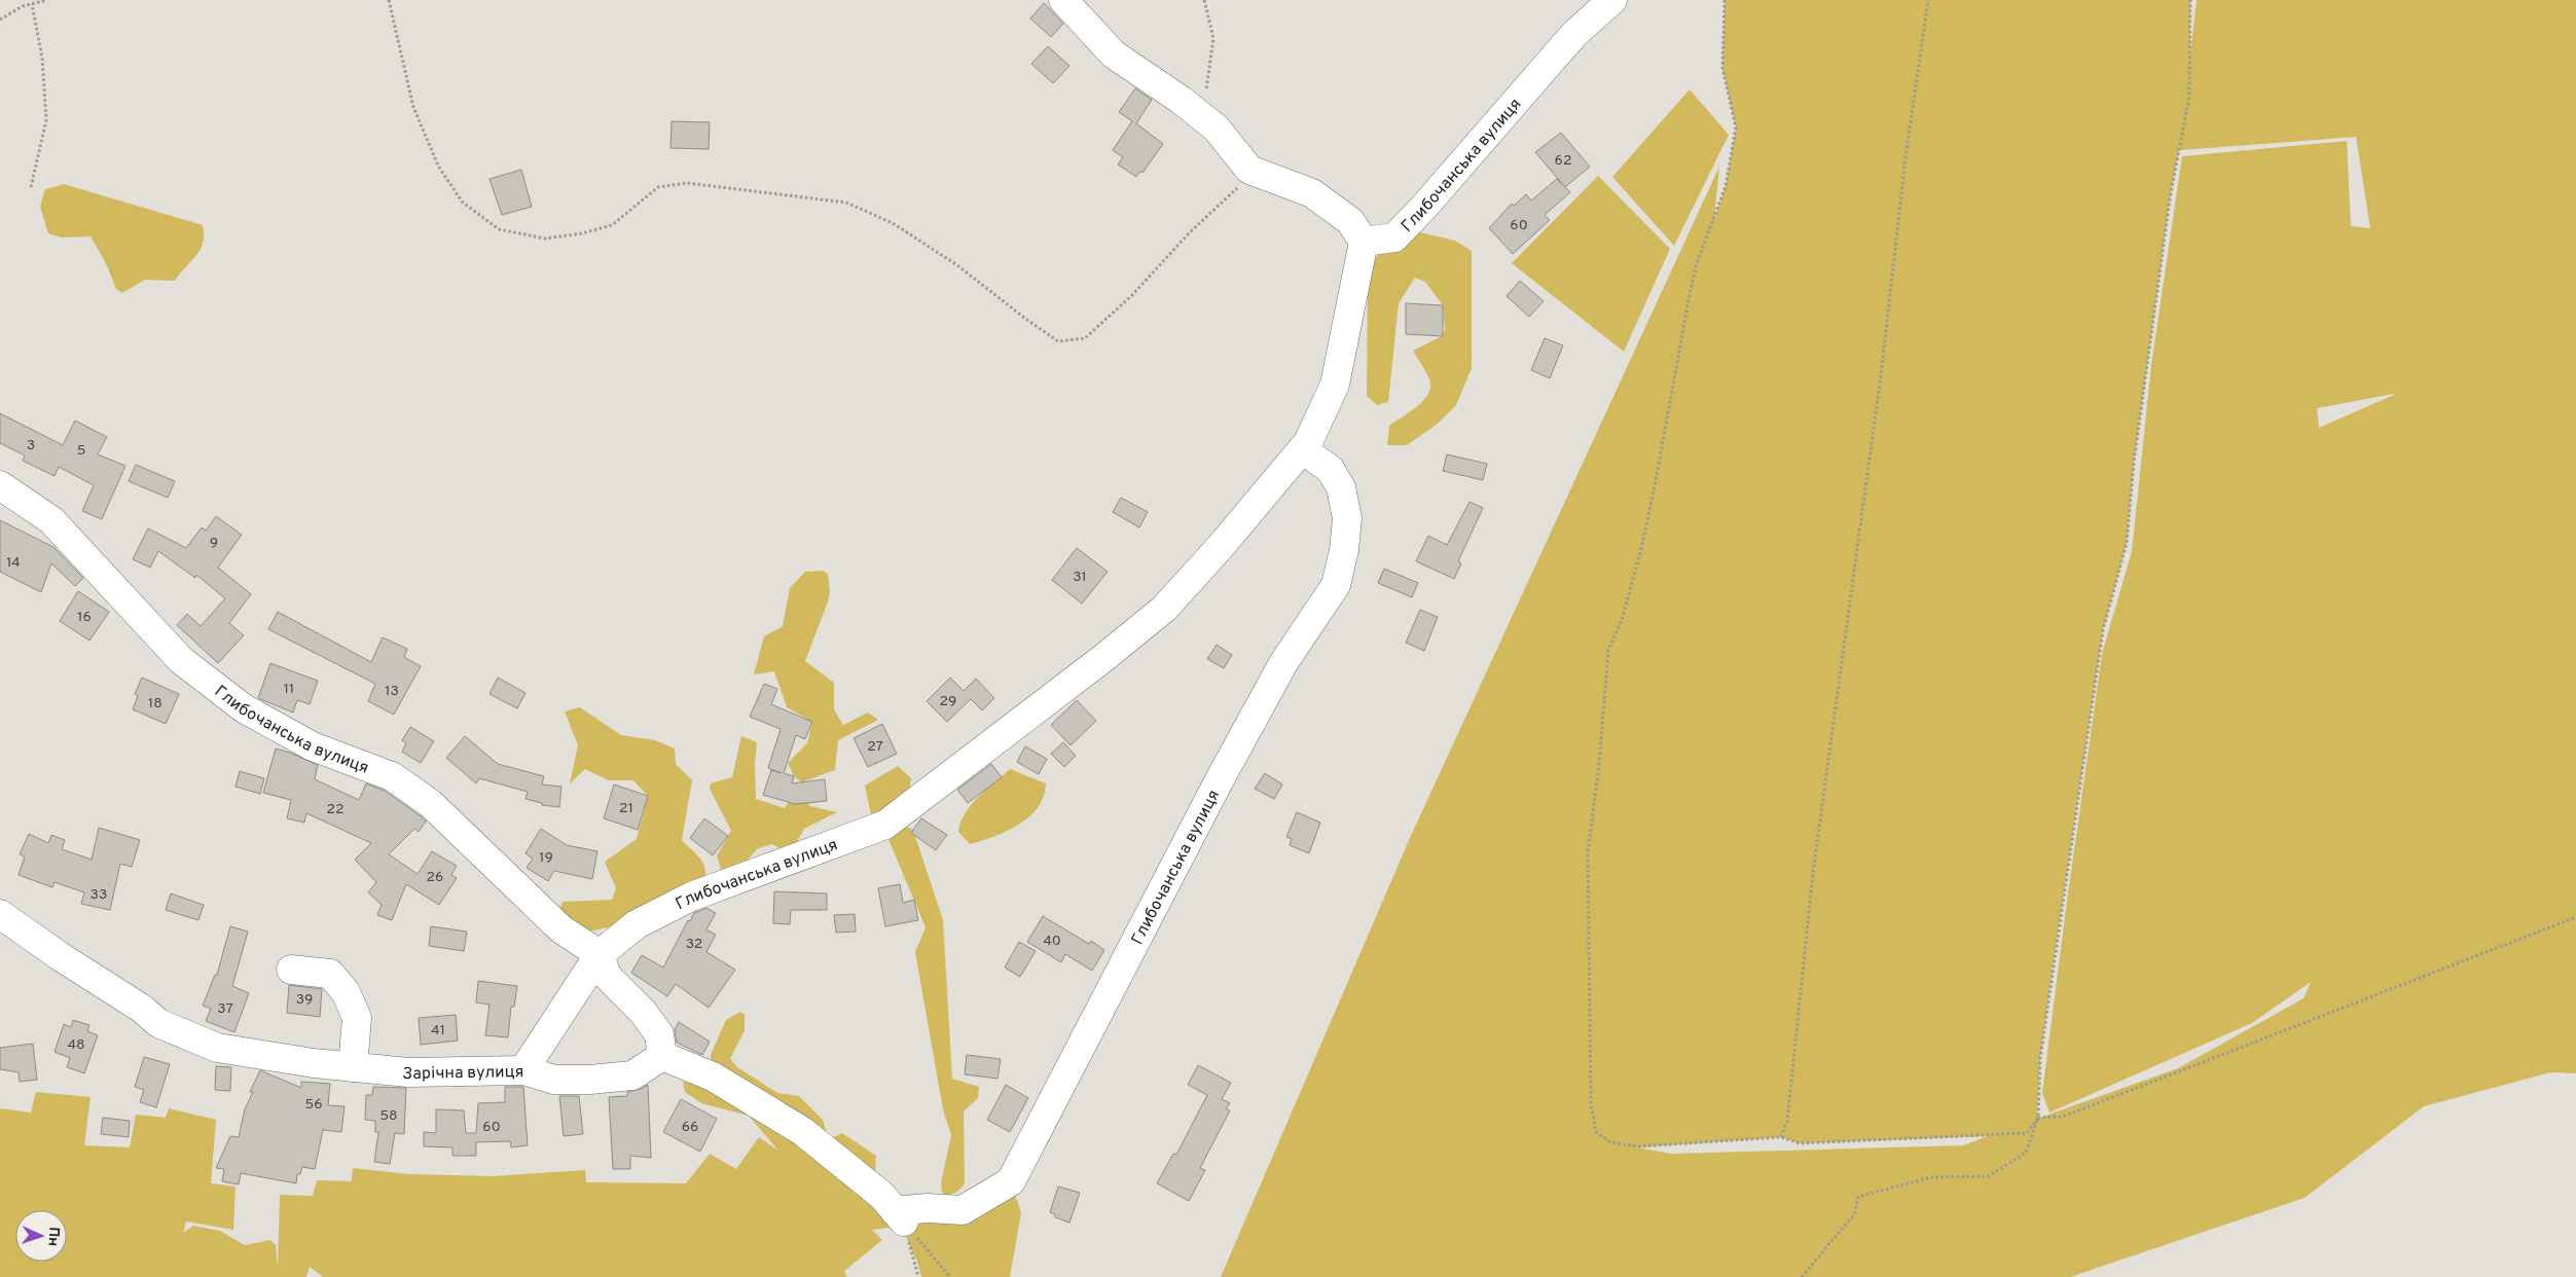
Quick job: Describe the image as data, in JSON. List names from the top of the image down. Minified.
{"streets":{"street":["Глибочанська вулиця","Зарічна вулиця"]},"house_numbers":["62","60","3","5","9","14","31","16","11","13","29","18","27","21","22","19","26","33","40","32","39","37","41","48","56","58","60","66"],"north":"right"}
